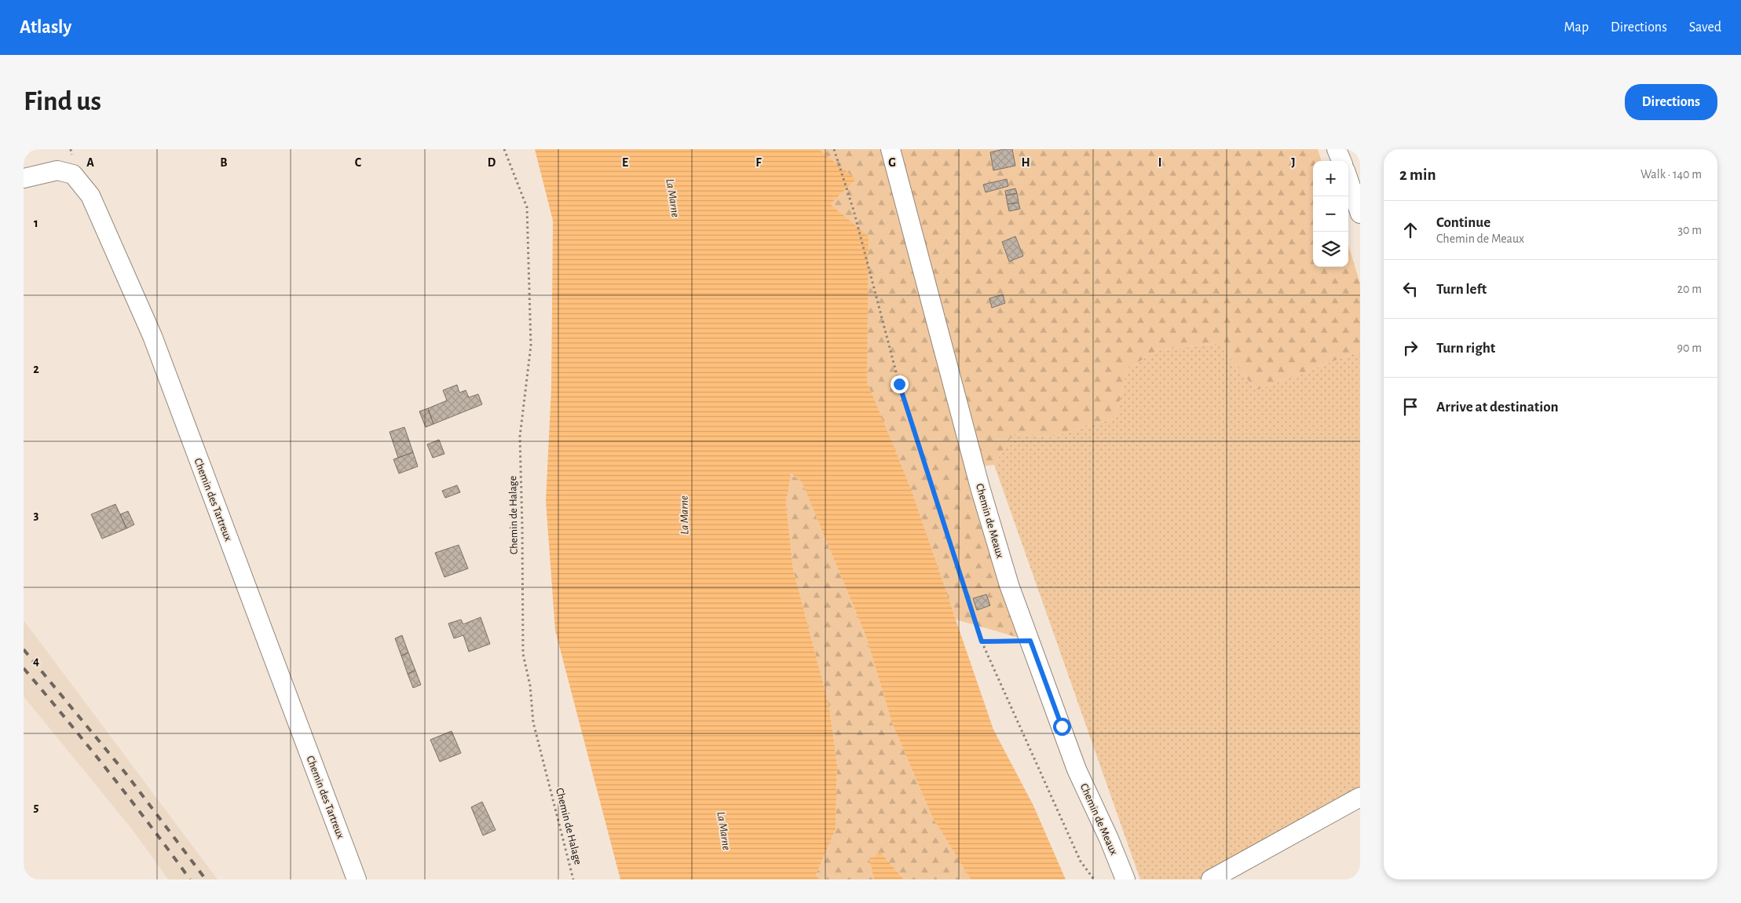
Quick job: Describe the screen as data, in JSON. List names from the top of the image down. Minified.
{"streets":{"street":["Chemin des Tartreux","Chemin de Meaux"],"path":["Chemin de Halage"]},"water":["La Marne"],"page":{"header":"Atlasly","nav":["Map","Directions","Saved"],"buttons":"Directions","title":"Find us","heading":["2 min","Walk · 140 m"],"map_buttons":["+","−"],"list":[["Continue","Chemin de Meaux","30 m"],["Turn left","20 m"],["Turn right","90 m"],"Arrive at destination"]},"grid":{"columns":["A","B","C","D","E","F","G","H","I","J"],"rows":["1","2","3","4","5"]}}
